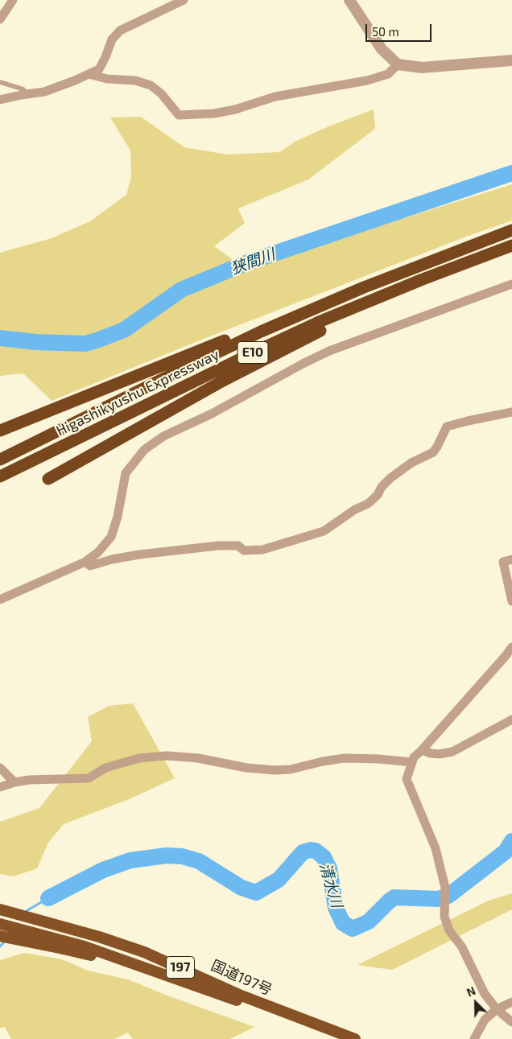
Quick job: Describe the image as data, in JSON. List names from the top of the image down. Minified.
{"streets":{"highway":["E10","Higashikyushu Expressway","197","国道197号"]},"water":["狭間川","清水川"],"scale_bar":"50 m","north":"top left"}
